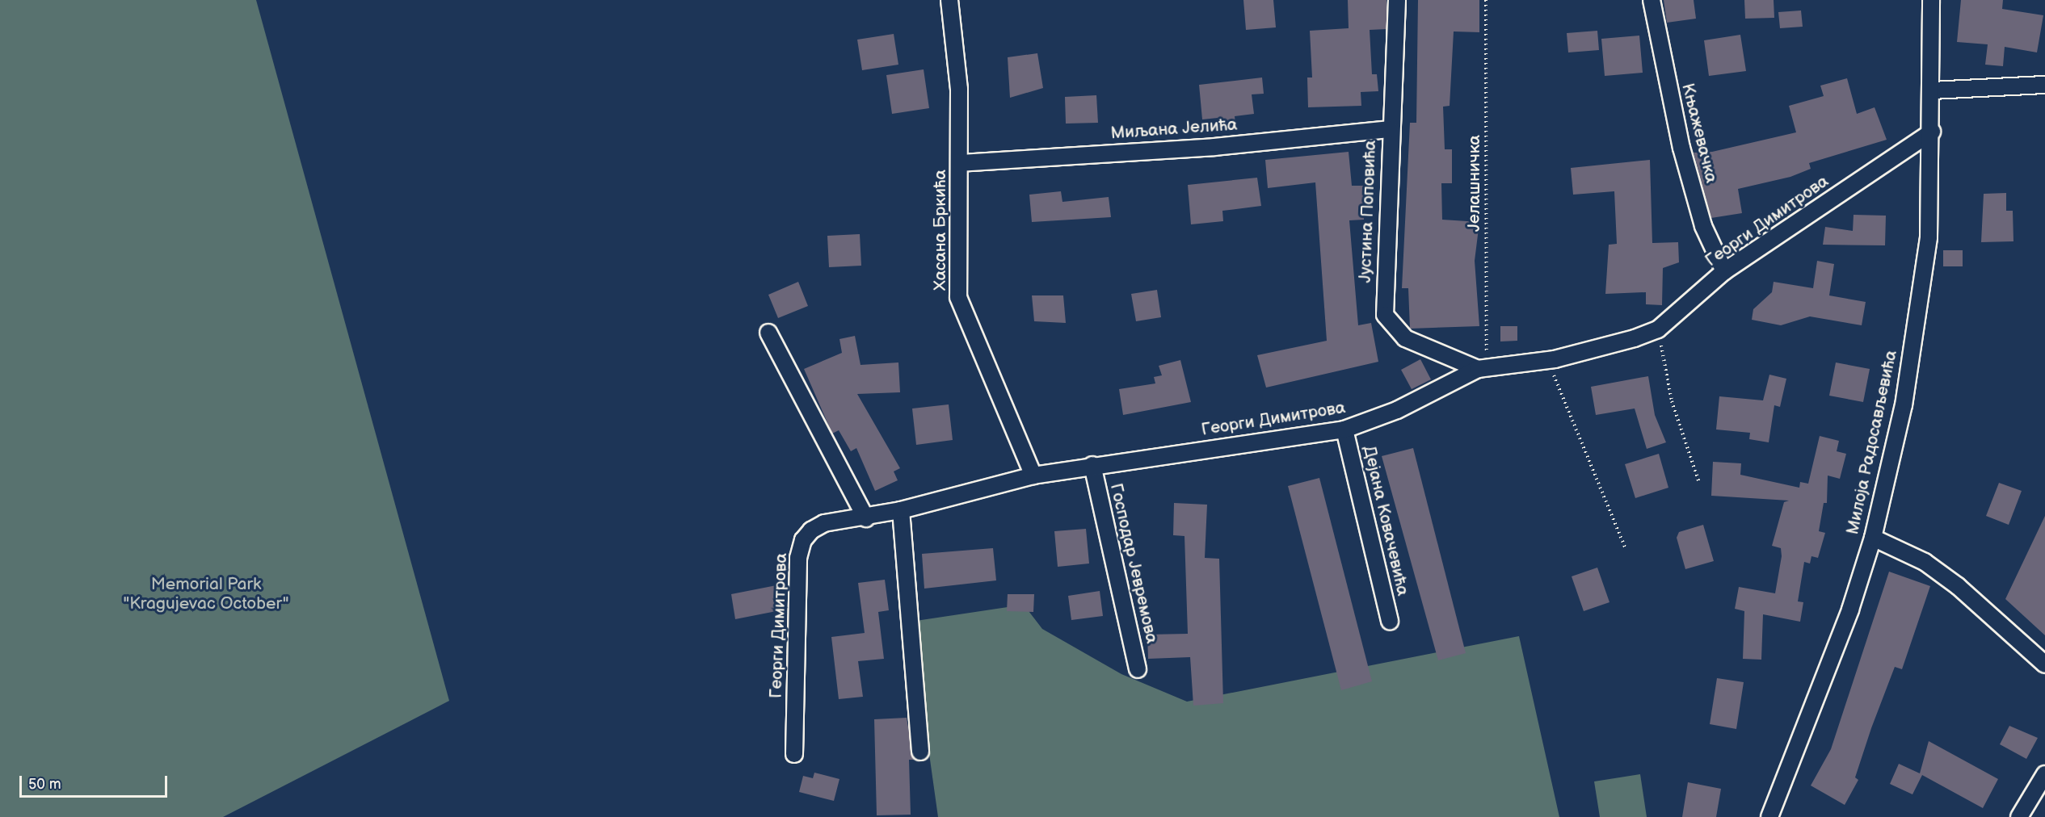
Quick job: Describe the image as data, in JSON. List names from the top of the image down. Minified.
{"streets":{"street":["Миљана Јелића","Књажевачка","Јустина Поповића","Георги Димитрова","Хасана Бркића","Милоја Радосављевића","Дејана Ковачевића","Господар Јевремова"],"path":["Јелашничка"]},"crossings":[["Миљана Јелића","Јустина Поповића"],["Миљана Јелића","Хасана Бркића"],["Књажевачка","Георги Димитрова"],["Јелашничка","Јустина Поповића"],["Јелашничка","Георги Димитрова"],["Јустина Поповића","Георги Димитрова"],["Георги Димитрова","Хасана Бркића"],["Георги Димитрова","Милоја Радосављевића"],["Георги Димитрова","Дејана Ковачевића"],["Георги Димитрова","Господар Јевремова"]],"parks":["Memorial Park \"Kragujevac October\""],"scale_bar":"50 m"}
